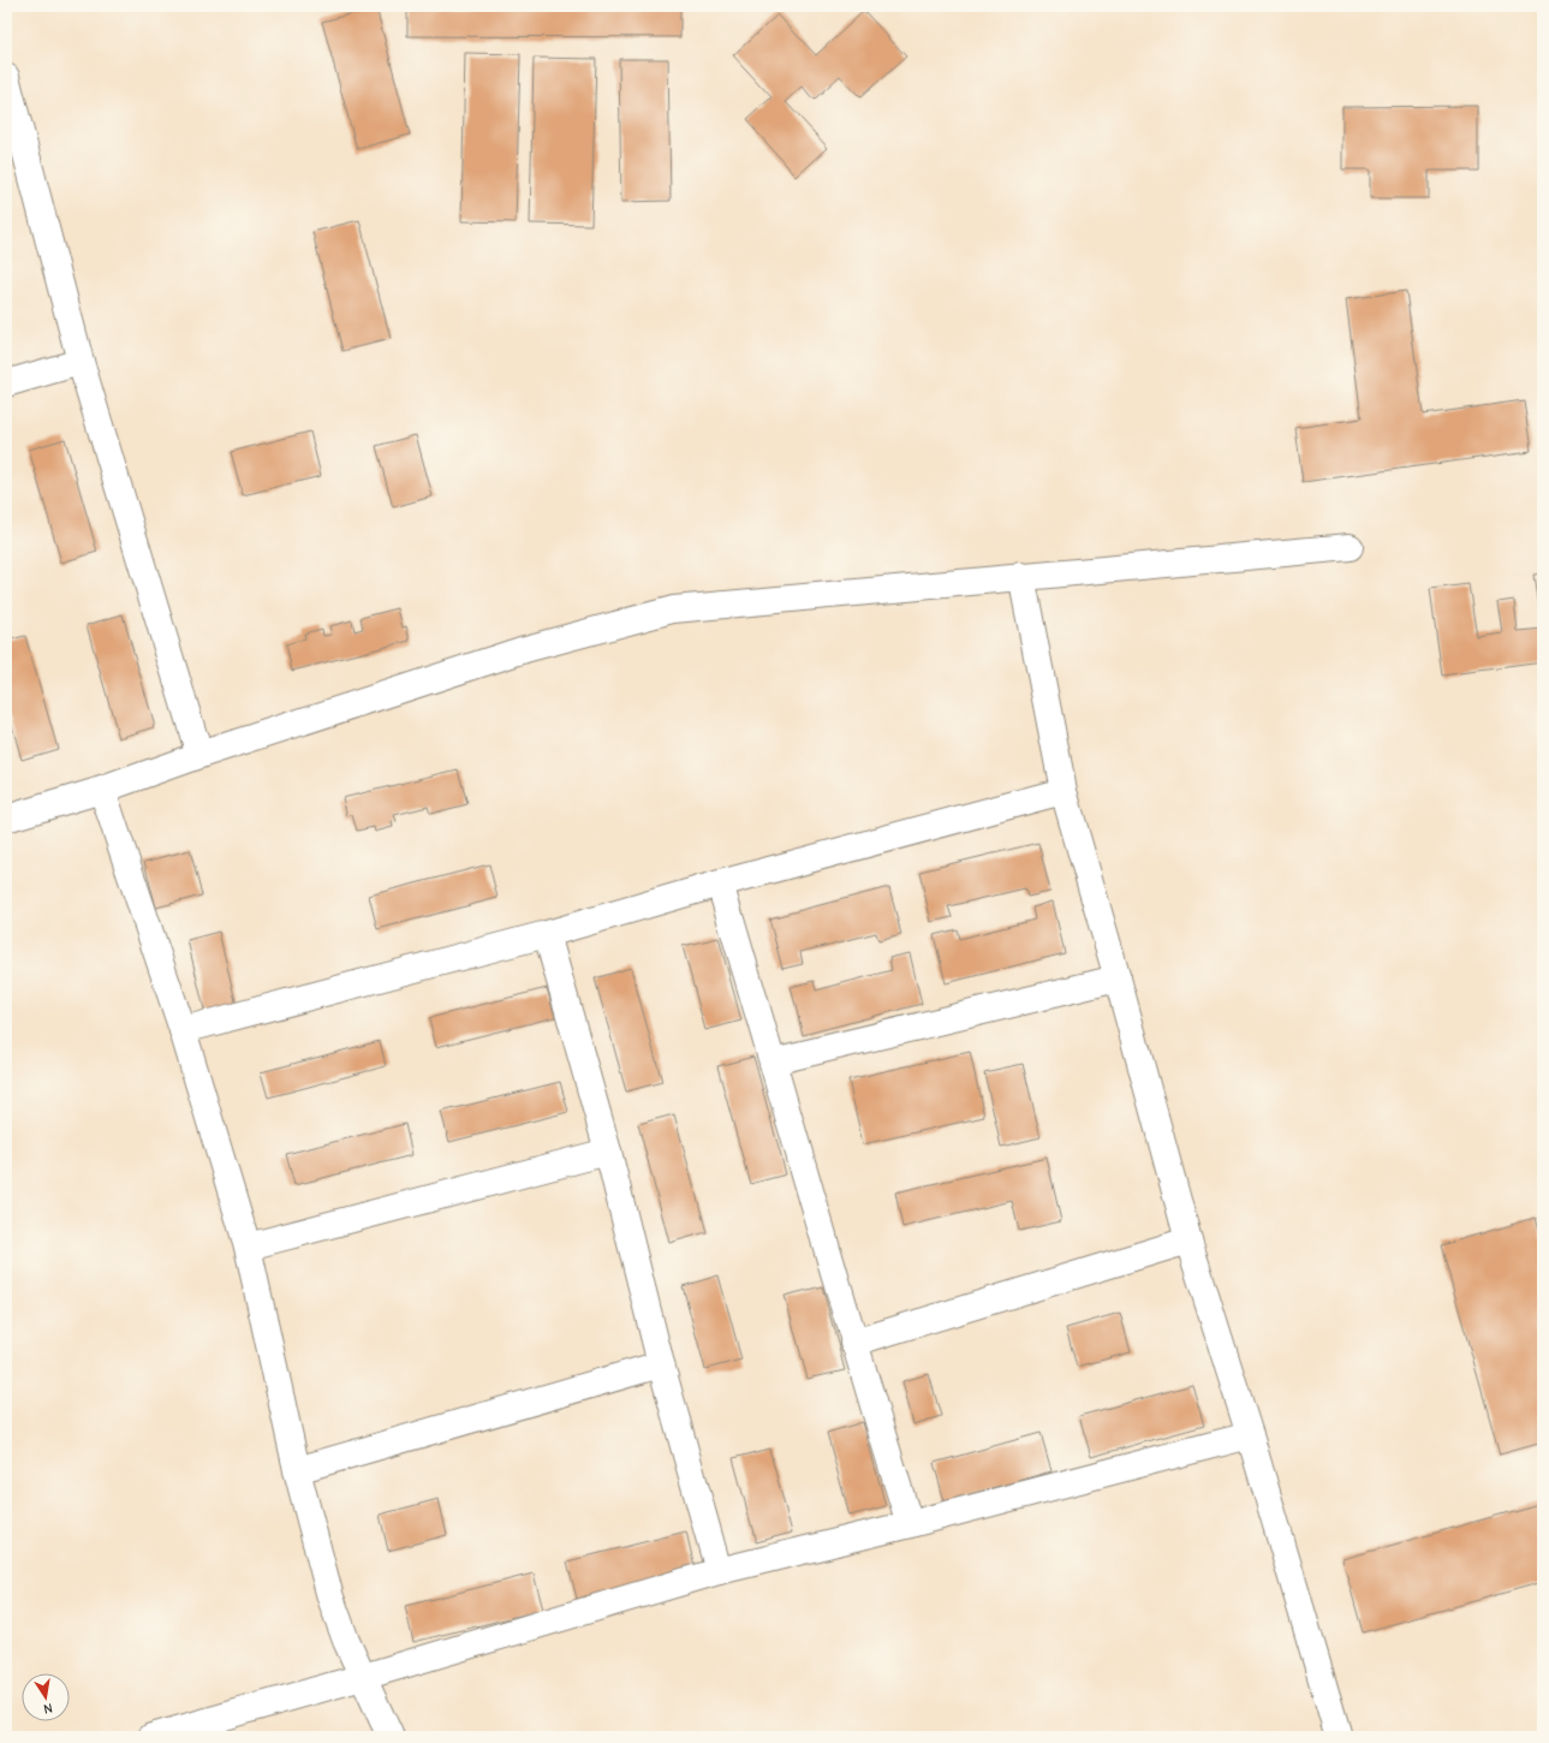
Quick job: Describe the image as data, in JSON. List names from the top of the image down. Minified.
{"north":"bottom"}
